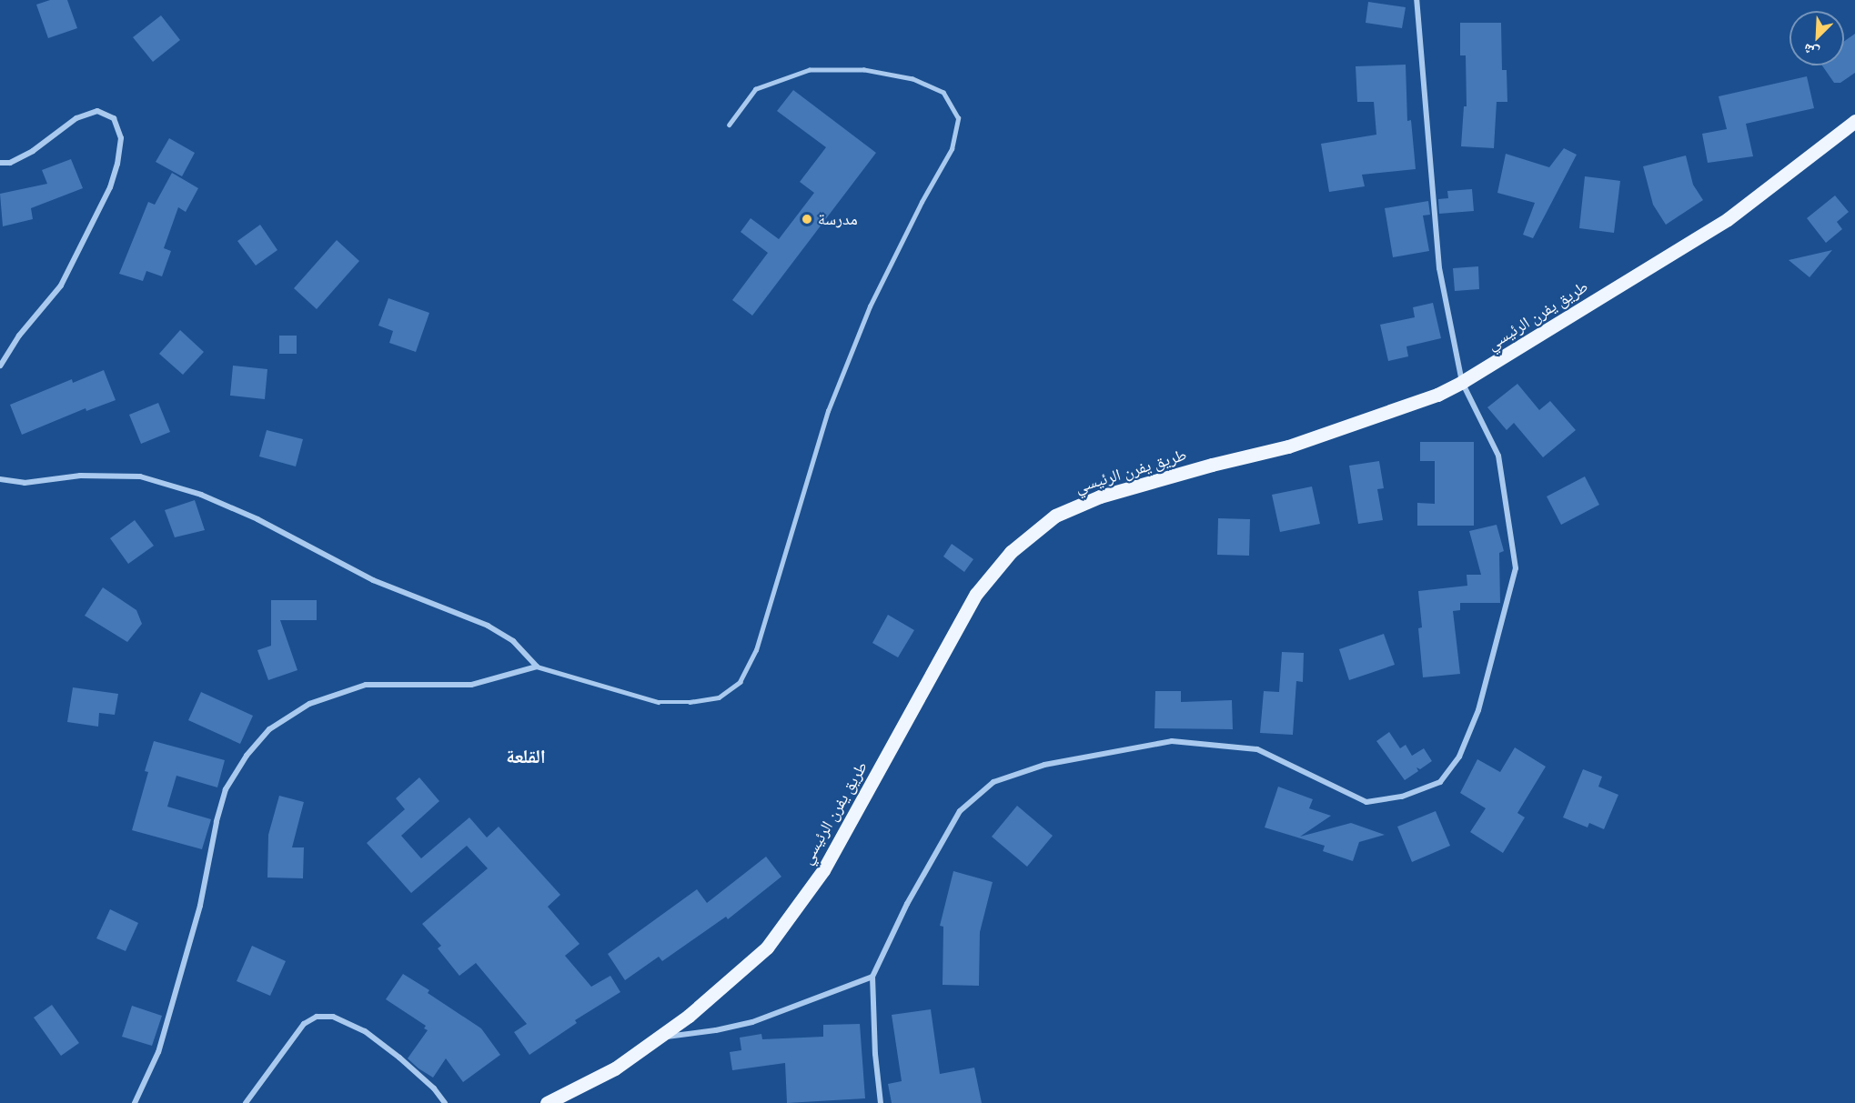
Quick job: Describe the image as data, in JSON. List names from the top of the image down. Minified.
{"streets":{"main road":["طريق يفرن الرئيسي"]},"districts":["القلعة"],"places":["مدرسة"],"north":"bottom left"}
